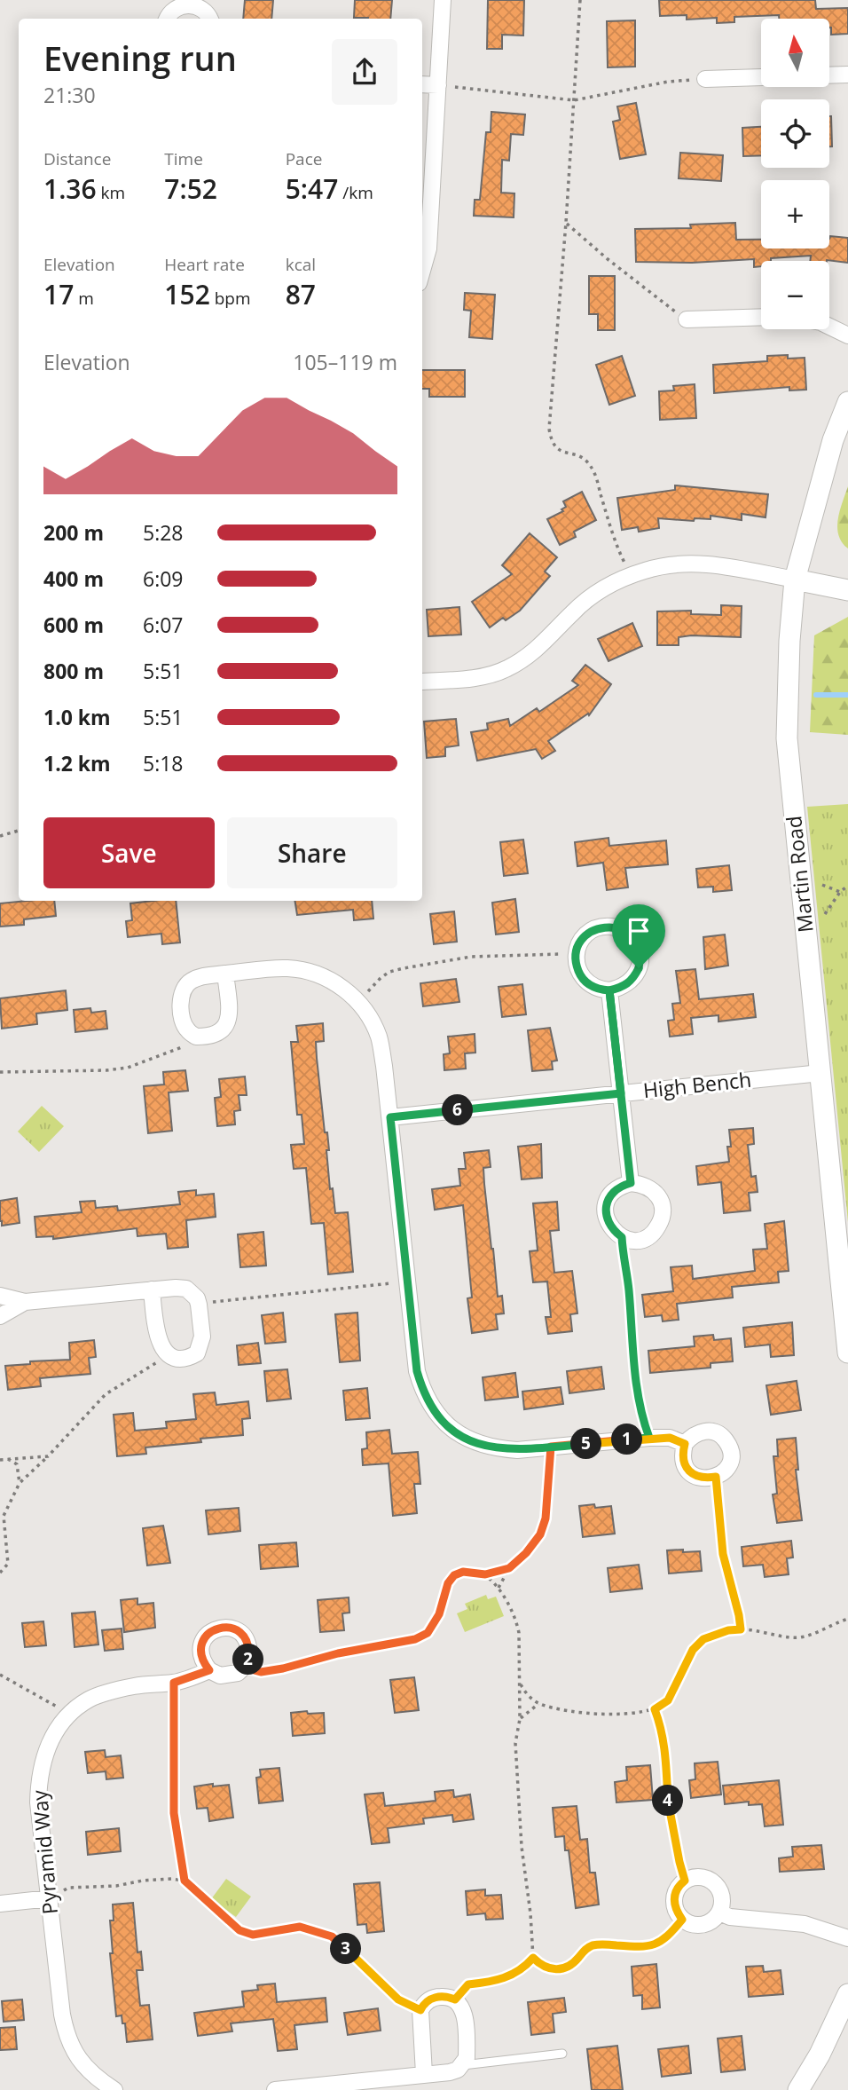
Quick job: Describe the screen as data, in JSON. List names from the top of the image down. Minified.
{"streets":{"street":["Martin Road","High Bench","Pyramid Way"]},"crossings":[["Martin Road","High Bench"]],"north":"top","page":{"map_buttons":["+","−"],"heading":["Evening run","21:30"],"stats":[["Distance","1.36 km"],["Time","7:52"],["Pace","5:47 /km"],["Elevation","17 m"],["Heart rate","152 bpm"],["kcal","87"]],"chart":["Elevation","105–119 m"],"list":[{"name":"200 m","note":"5:28"},{"name":"400 m","note":"6:09"},{"name":"600 m","note":"6:07"},{"name":"800 m","note":"5:51"},{"name":"1.0 km","note":"5:51"},{"name":"1.2 km","note":"5:18"}],"buttons":["Save","Share"],"pins":["6","1","5","2","4","3"]}}
